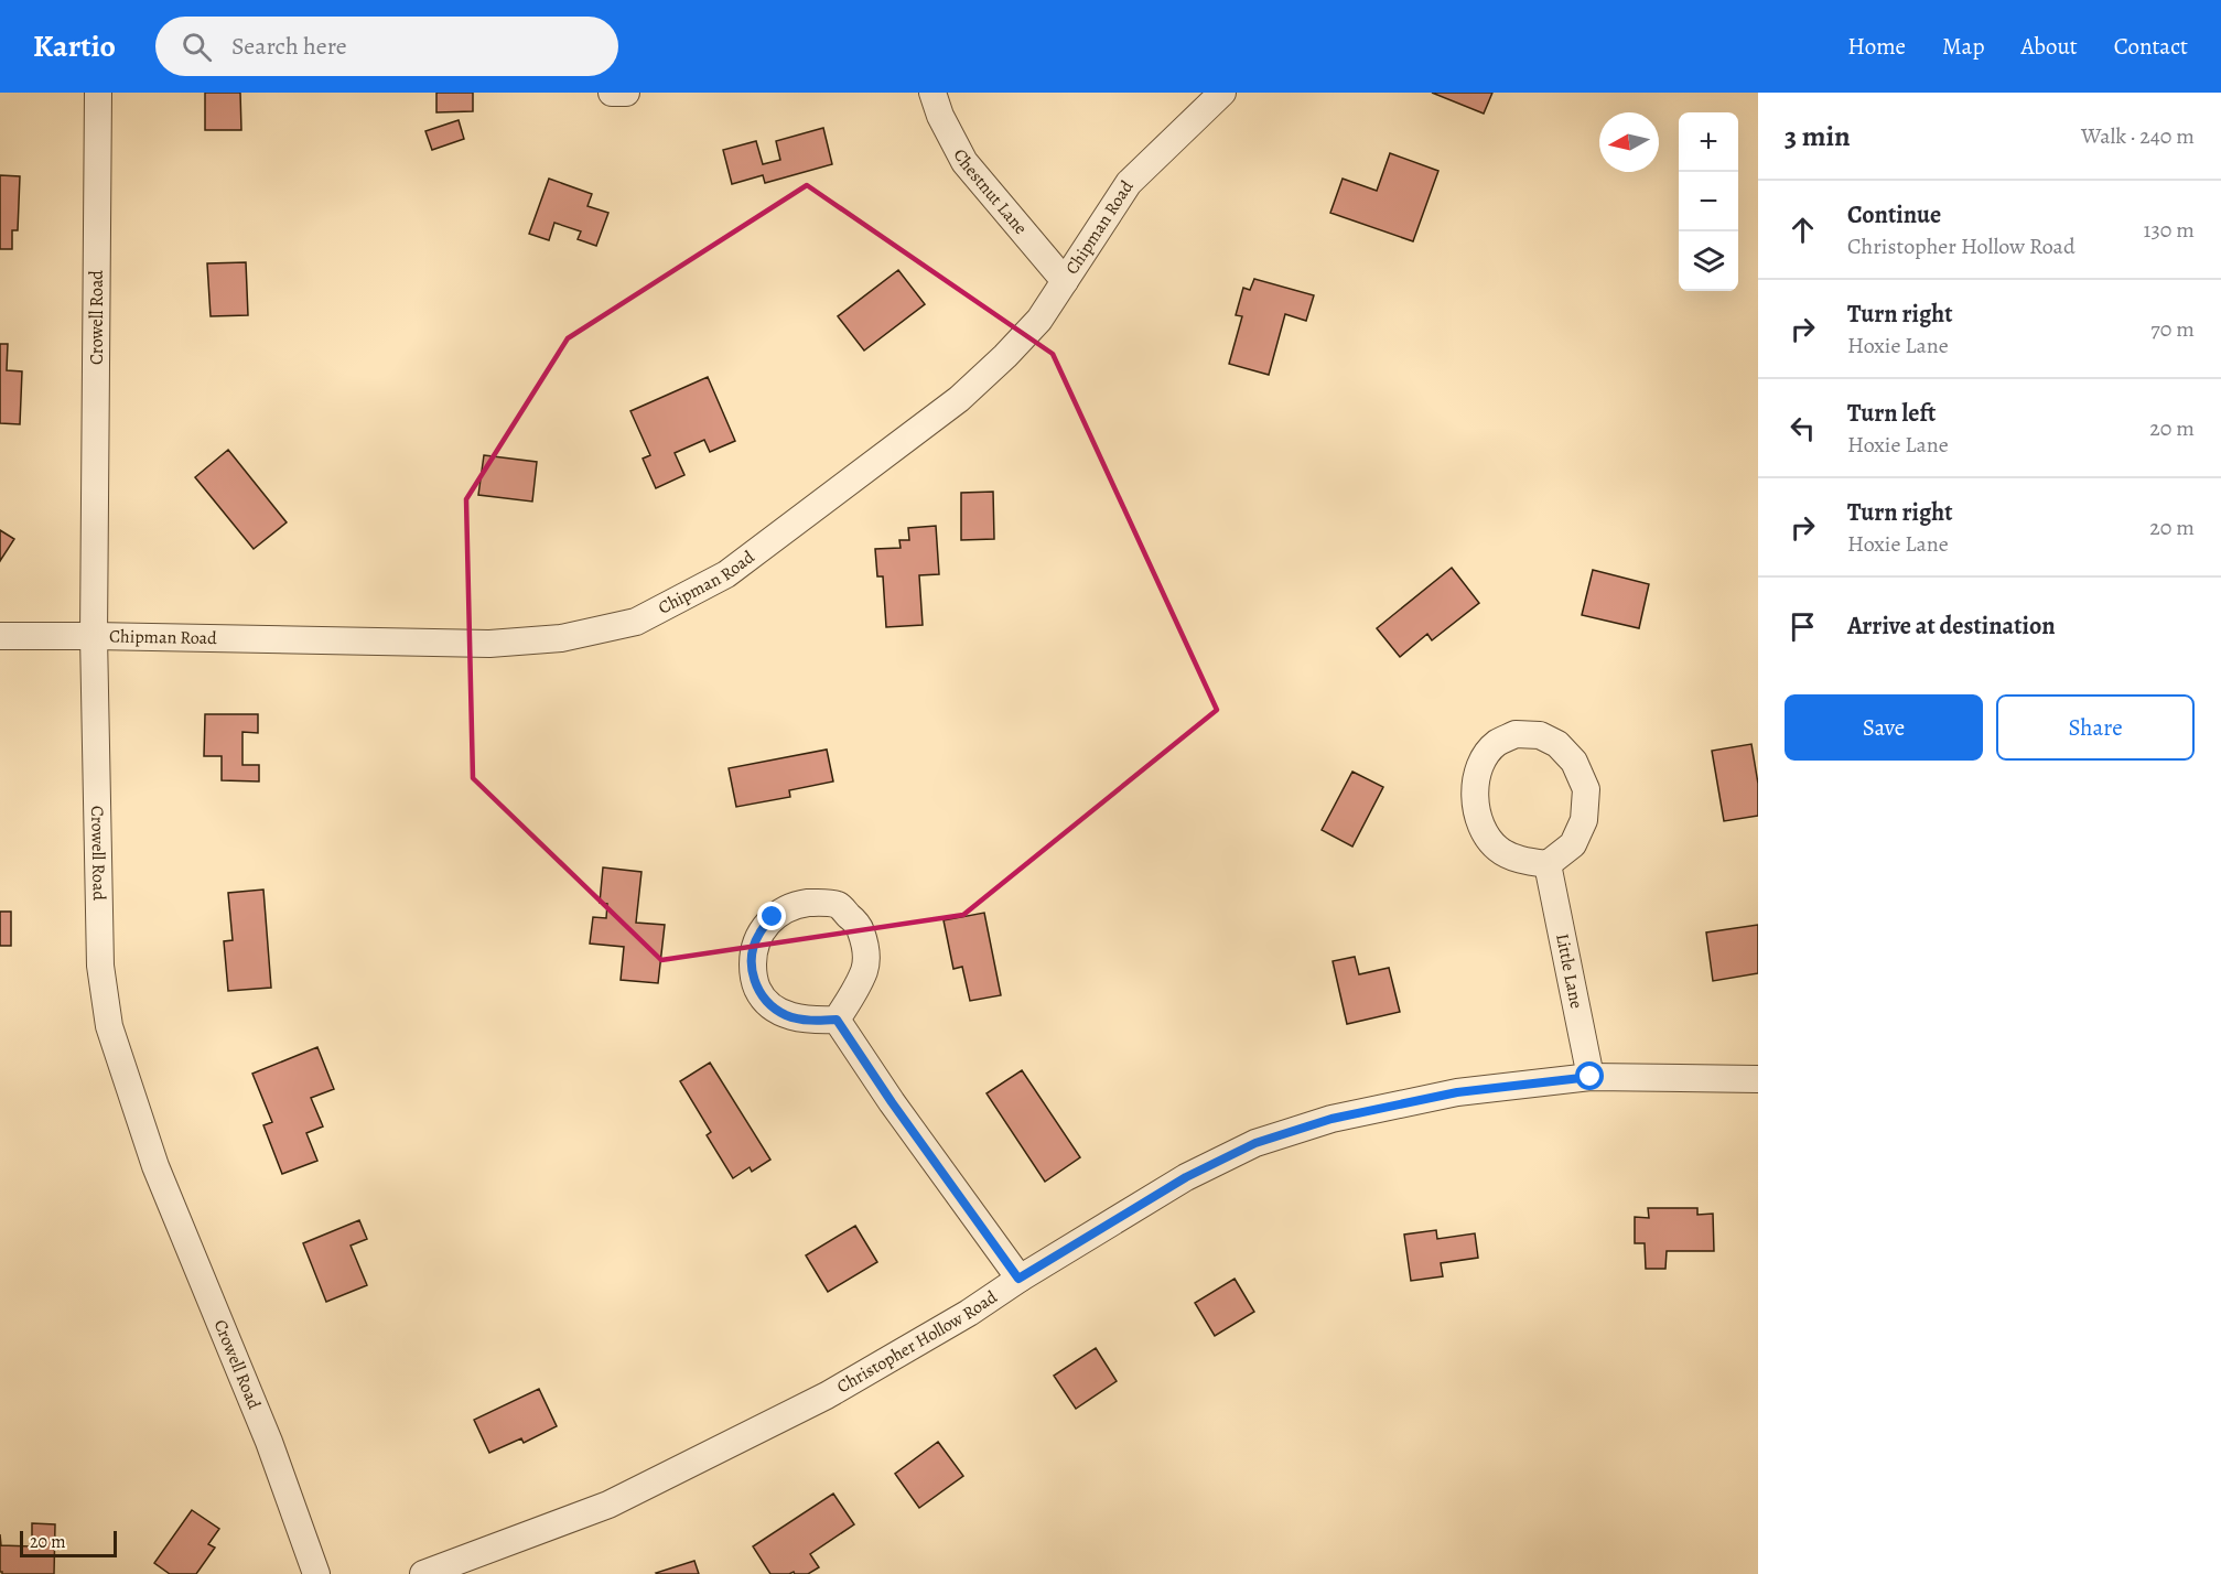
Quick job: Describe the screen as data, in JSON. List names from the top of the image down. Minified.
{"streets":{"street":["Chestnut Lane","Chipman Road","Crowell Road","Little Lane","Christopher Hollow Road"]},"crossings":[["Chestnut Lane","Chipman Road"],["Chipman Road","Crowell Road"],["Little Lane","Christopher Hollow Road"]],"scale_bar":"20 m","north":"left","page":{"header":"Kartio","search":"Search here","nav":["Home","Map","About","Contact"],"heading":["3 min","Walk · 240 m"],"map_buttons":["+","−"],"list":[["Continue","Christopher Hollow Road","130 m"],["Turn right","Hoxie Lane","70 m"],["Turn left","Hoxie Lane","20 m"],["Turn right","Hoxie Lane","20 m"],"Arrive at destination"],"buttons":["Save","Share"],"scale":"20 m"}}
